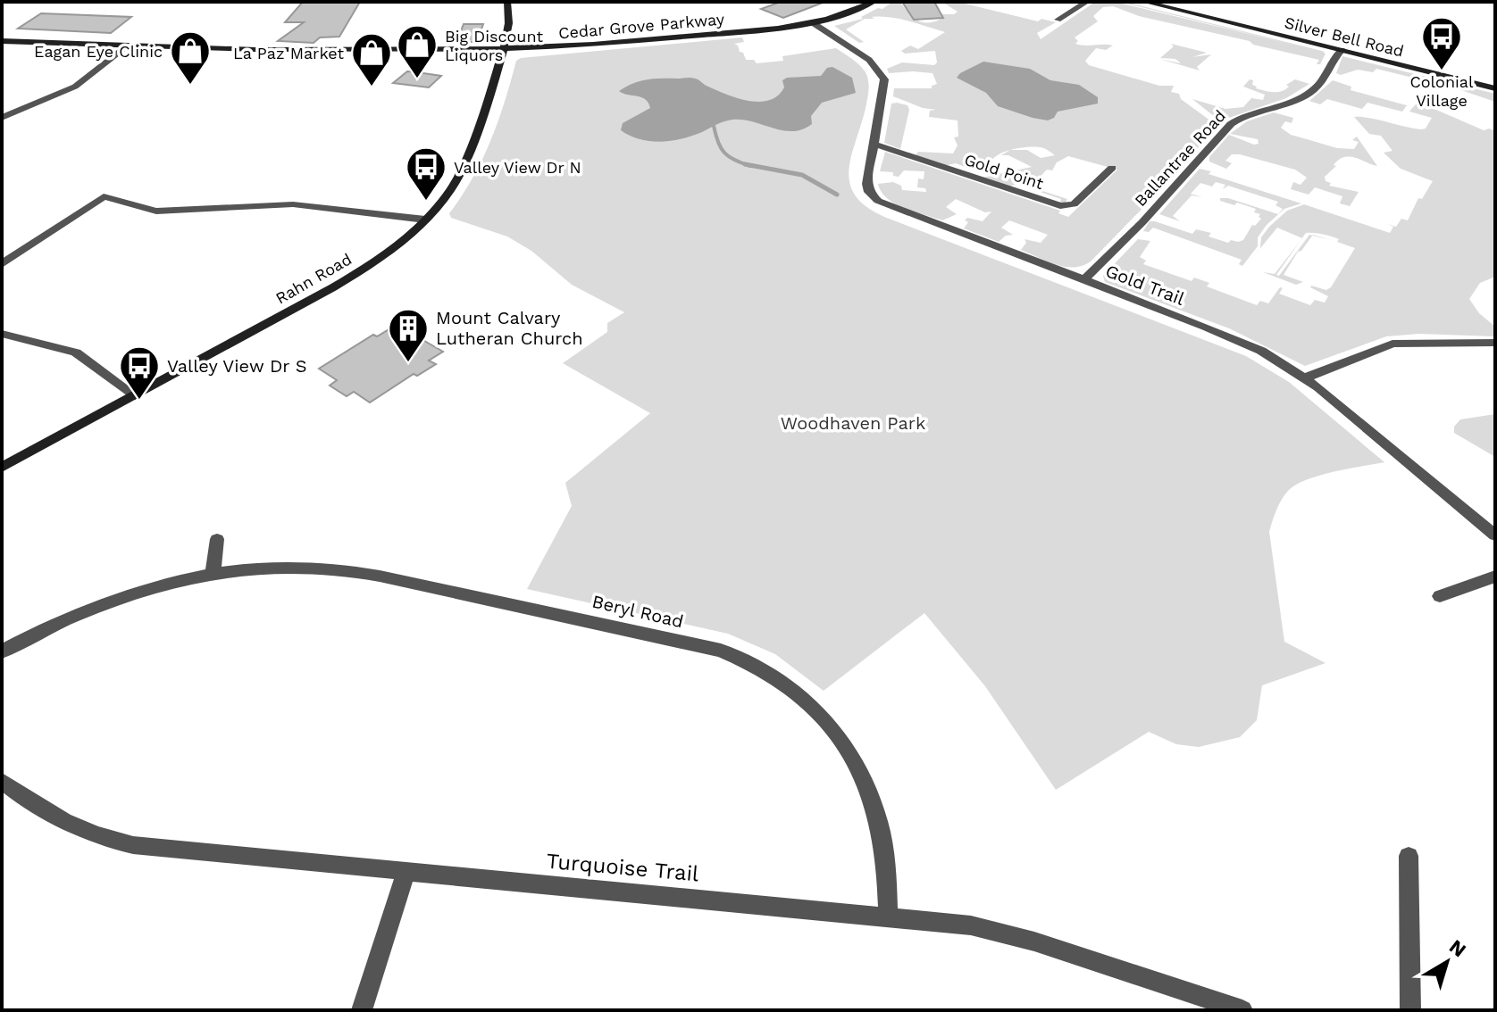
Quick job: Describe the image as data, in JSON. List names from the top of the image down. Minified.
{"streets":{"street":["Cedar Grove Parkway","Silver Bell Road","Ballantrae Road","Gold Point","Rahn Road","Gold Trail","Beryl Road","Turquoise Trail"]},"crossings":[["Cedar Grove Parkway","Rahn Road"],["Cedar Grove Parkway","Gold Trail"],["Silver Bell Road","Ballantrae Road"],["Ballantrae Road","Gold Trail"],["Gold Point","Gold Trail"],["Beryl Road","Turquoise Trail"]],"parks":["Woodhaven Park"],"places":{"bus stop":["Colonial Village","Valley View Dr N","Valley View Dr S"],"shop":["Big Discount Liquors","Eagan Eye Clinic","La Paz Market"],"building":["Mount Calvary Lutheran Church"]},"north":"top right"}
